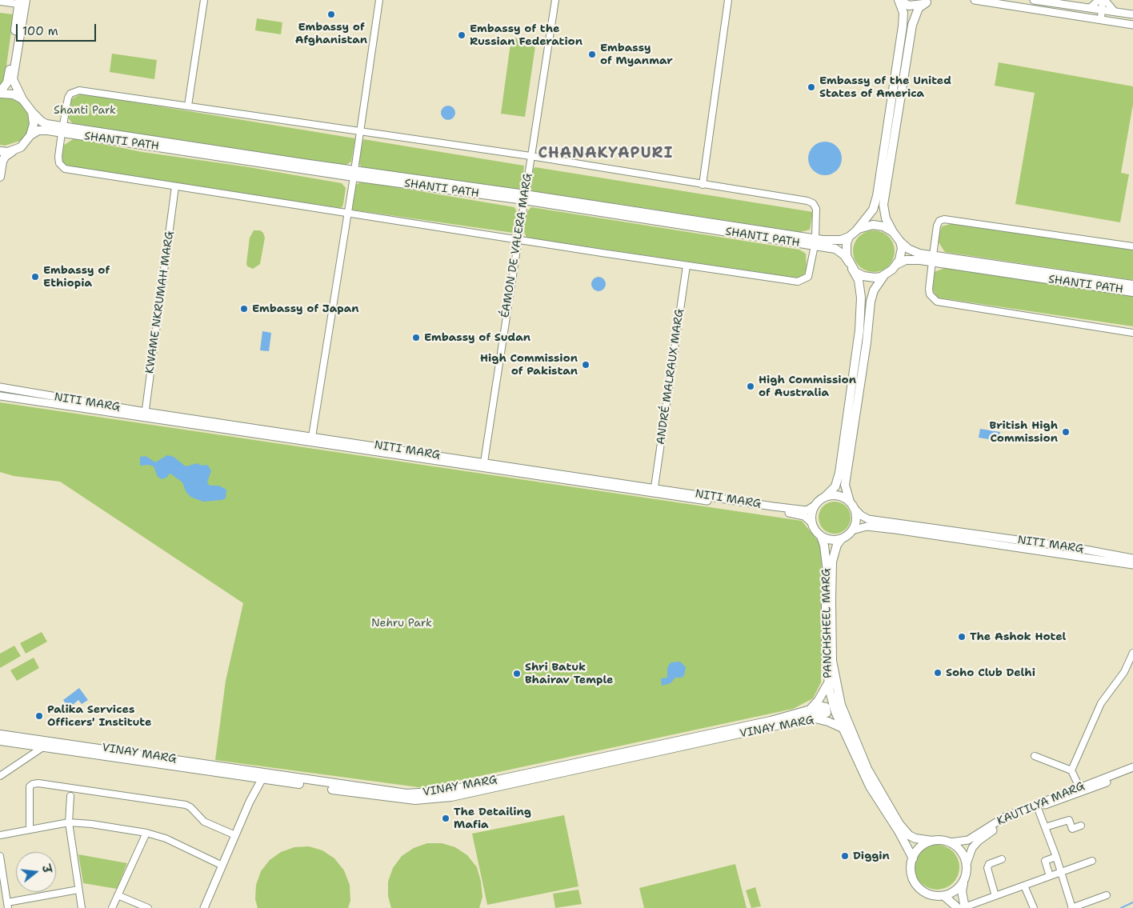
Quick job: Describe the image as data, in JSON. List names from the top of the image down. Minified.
{"streets":{"main road":["SHANTI PATH","PANCHSHEEL MARG","VINAY MARG"],"street":["ÉAMON DE VALERA MARG","KWAME NKRUMAH MARG","ANDRÉ MALRAUX MARG","NITI MARG","KAUTILYA MARG"]},"crossings":[["SHANTI PATH","ÉAMON DE VALERA MARG"],["ÉAMON DE VALERA MARG","NITI MARG"],["KWAME NKRUMAH MARG","NITI MARG"],["ANDRÉ MALRAUX MARG","NITI MARG"],["NITI MARG","PANCHSHEEL MARG"],["PANCHSHEEL MARG","VINAY MARG"],["PANCHSHEEL MARG","KAUTILYA MARG"]],"districts":["CHANAKYAPURI"],"parks":["Shanti Park","Nehru Park"],"places":["Embassy of Afghanistan","Embassy of the Russian Federation","Embassy of Myanmar","Embassy of the United States of America","Embassy of Ethiopia","Embassy of Japan","Embassy of Sudan","High Commission of Pakistan","High Commission of Australia","British High Commission","The Ashok Hotel","Soho Club Delhi","Shri Batuk Bhairav Temple","Palika Services Officers' Institute","The Detailing Mafia","Diggin"],"scale_bar":"100 m","north":"right"}
